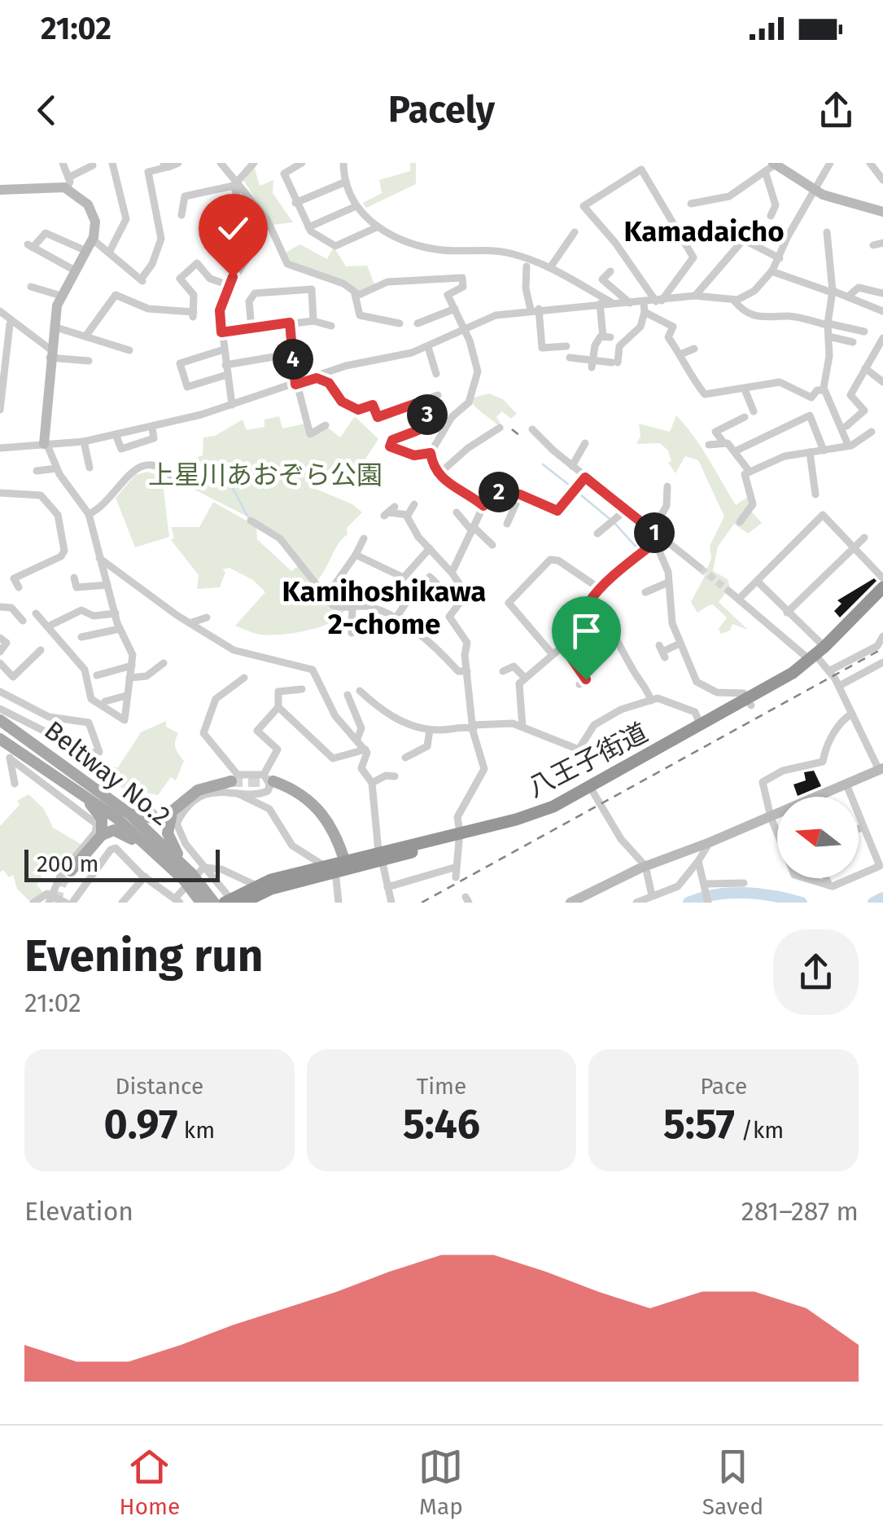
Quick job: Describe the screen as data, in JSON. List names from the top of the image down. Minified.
{"streets":{"highway":["八王子街道"],"main road":["Beltway No.2"]},"districts":["Kamadaicho","Kamihoshikawa 2-chome"],"parks":["上星川あおぞら公園"],"scale_bar":"200 m","north":"left","page":{"status":"21:02","header":"Pacely","pins":["4","3","2","1"],"scale":"200 m","heading":["Evening run","21:02"],"stats":[["Distance","0.97 km"],["Time","5:46"],["Pace","5:57 /km"]],"chart":["Elevation","281–287 m"],"tabs":["Home","Map","Saved"]}}
